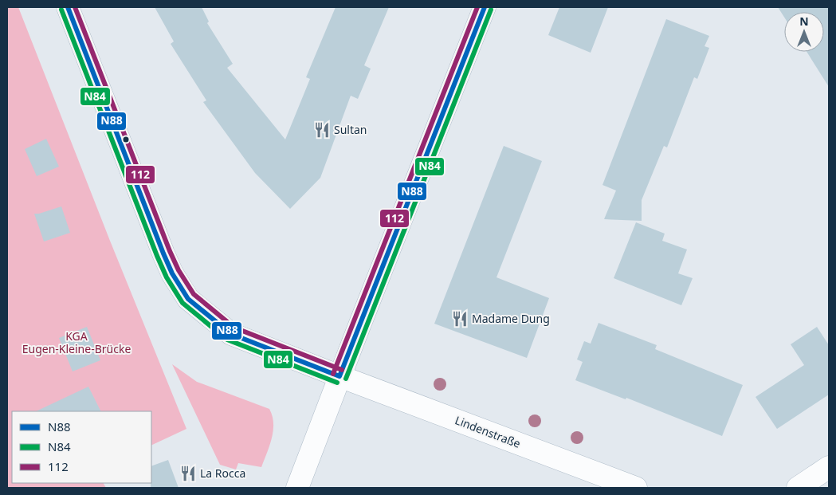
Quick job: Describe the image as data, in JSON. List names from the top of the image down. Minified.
{"streets":{"main road":["Lindenstraße"]},"parks":["KGA Eugen-Kleine-Brücke"],"places":{"restaurant":["Sultan","Madame Dung","La Rocca"]},"lines":["transit line N88","transit line 112","transit line N84"],"legend":["N88","N84","112"],"north":"top"}
